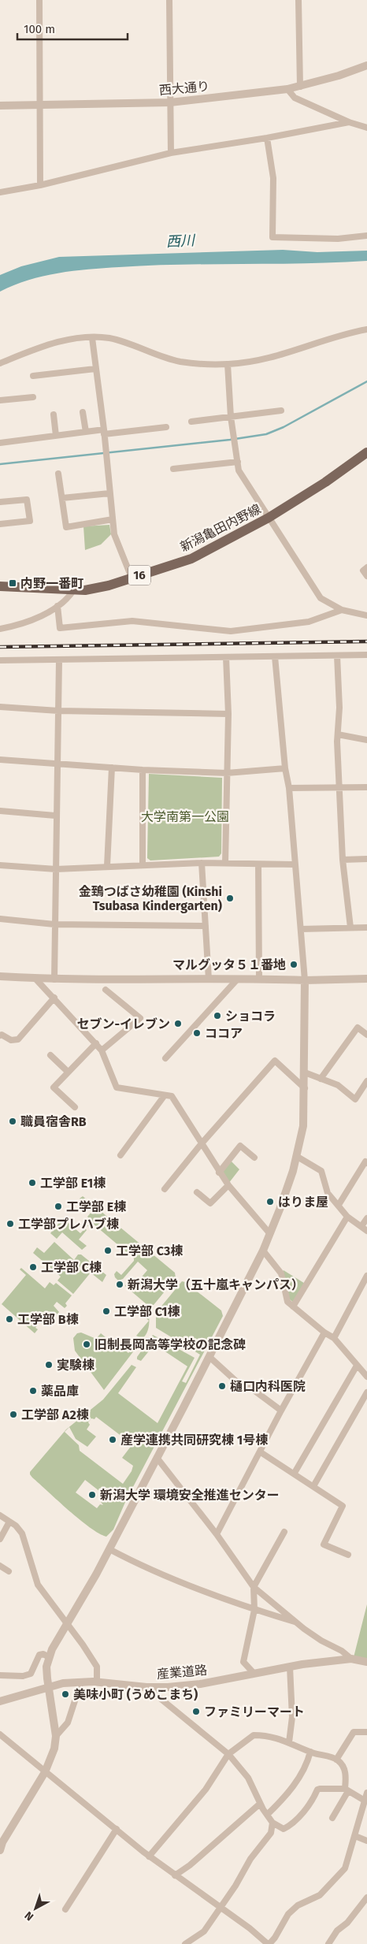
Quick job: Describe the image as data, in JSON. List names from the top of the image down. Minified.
{"streets":{"main road":["新潟亀田内野線","16"],"street":["西大通り","産業道路"]},"water":["西川"],"parks":["大学南第一公園"],"places":{"transit":["内野一番町"],"other":["金鵄つばさ幼稚園 (Kinshi Tsubasa Kindergarten)","マルグッタ５１番地","ショコラ","セブン-イレブン","ココア","職員宿舎RB","工学部 E1棟","はりま屋","工学部 E棟","工学部プレハブ棟","工学部 C3棟","工学部 C棟","新潟大学（五十嵐キャンパス）","工学部 C1棟","工学部 B棟","旧制長岡高等学校の記念碑","実験棟","樋口内科医院","薬品庫","工学部 A2棟","産学連携共同研究棟 1号棟","新潟大学 環境安全推進センター","美味小町 (うめこまち)","ファミリーマート"]},"scale_bar":"100 m","north":"bottom left"}
